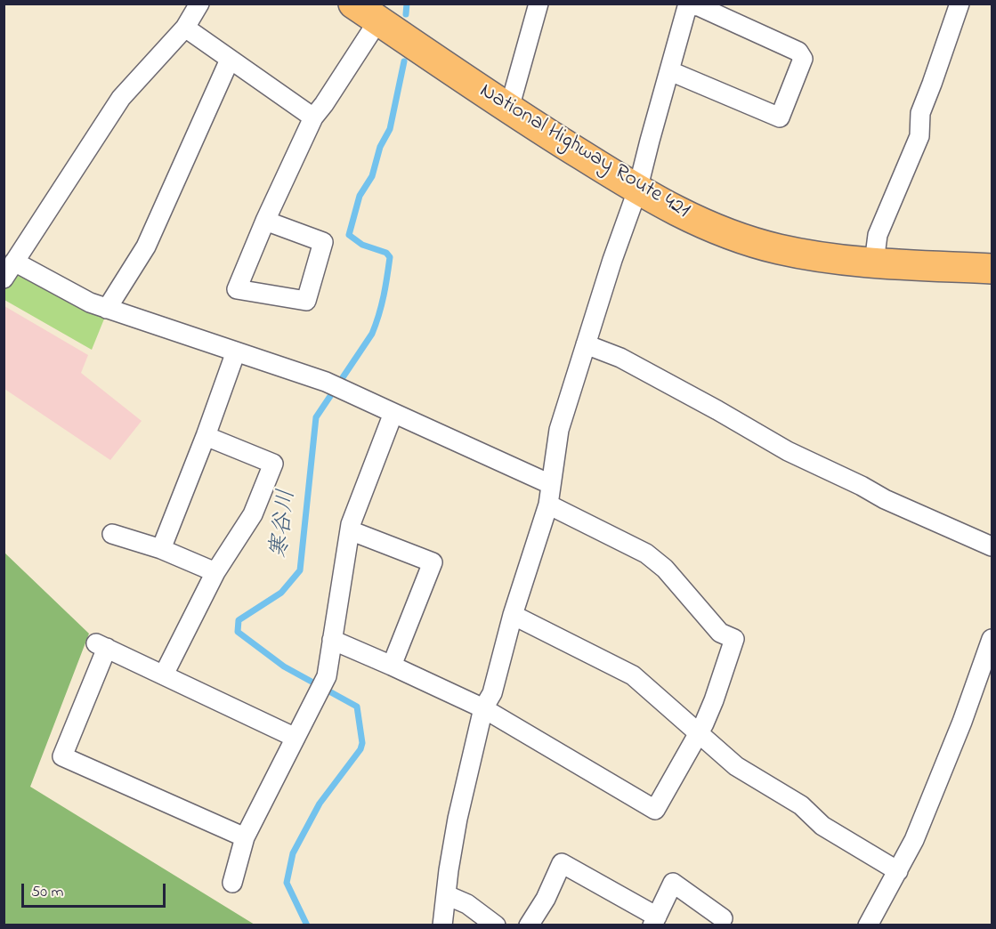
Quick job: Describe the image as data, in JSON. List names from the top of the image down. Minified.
{"streets":{"highway":["National Highway Route 421"]},"water":["寒谷川"],"scale_bar":"50 m"}
